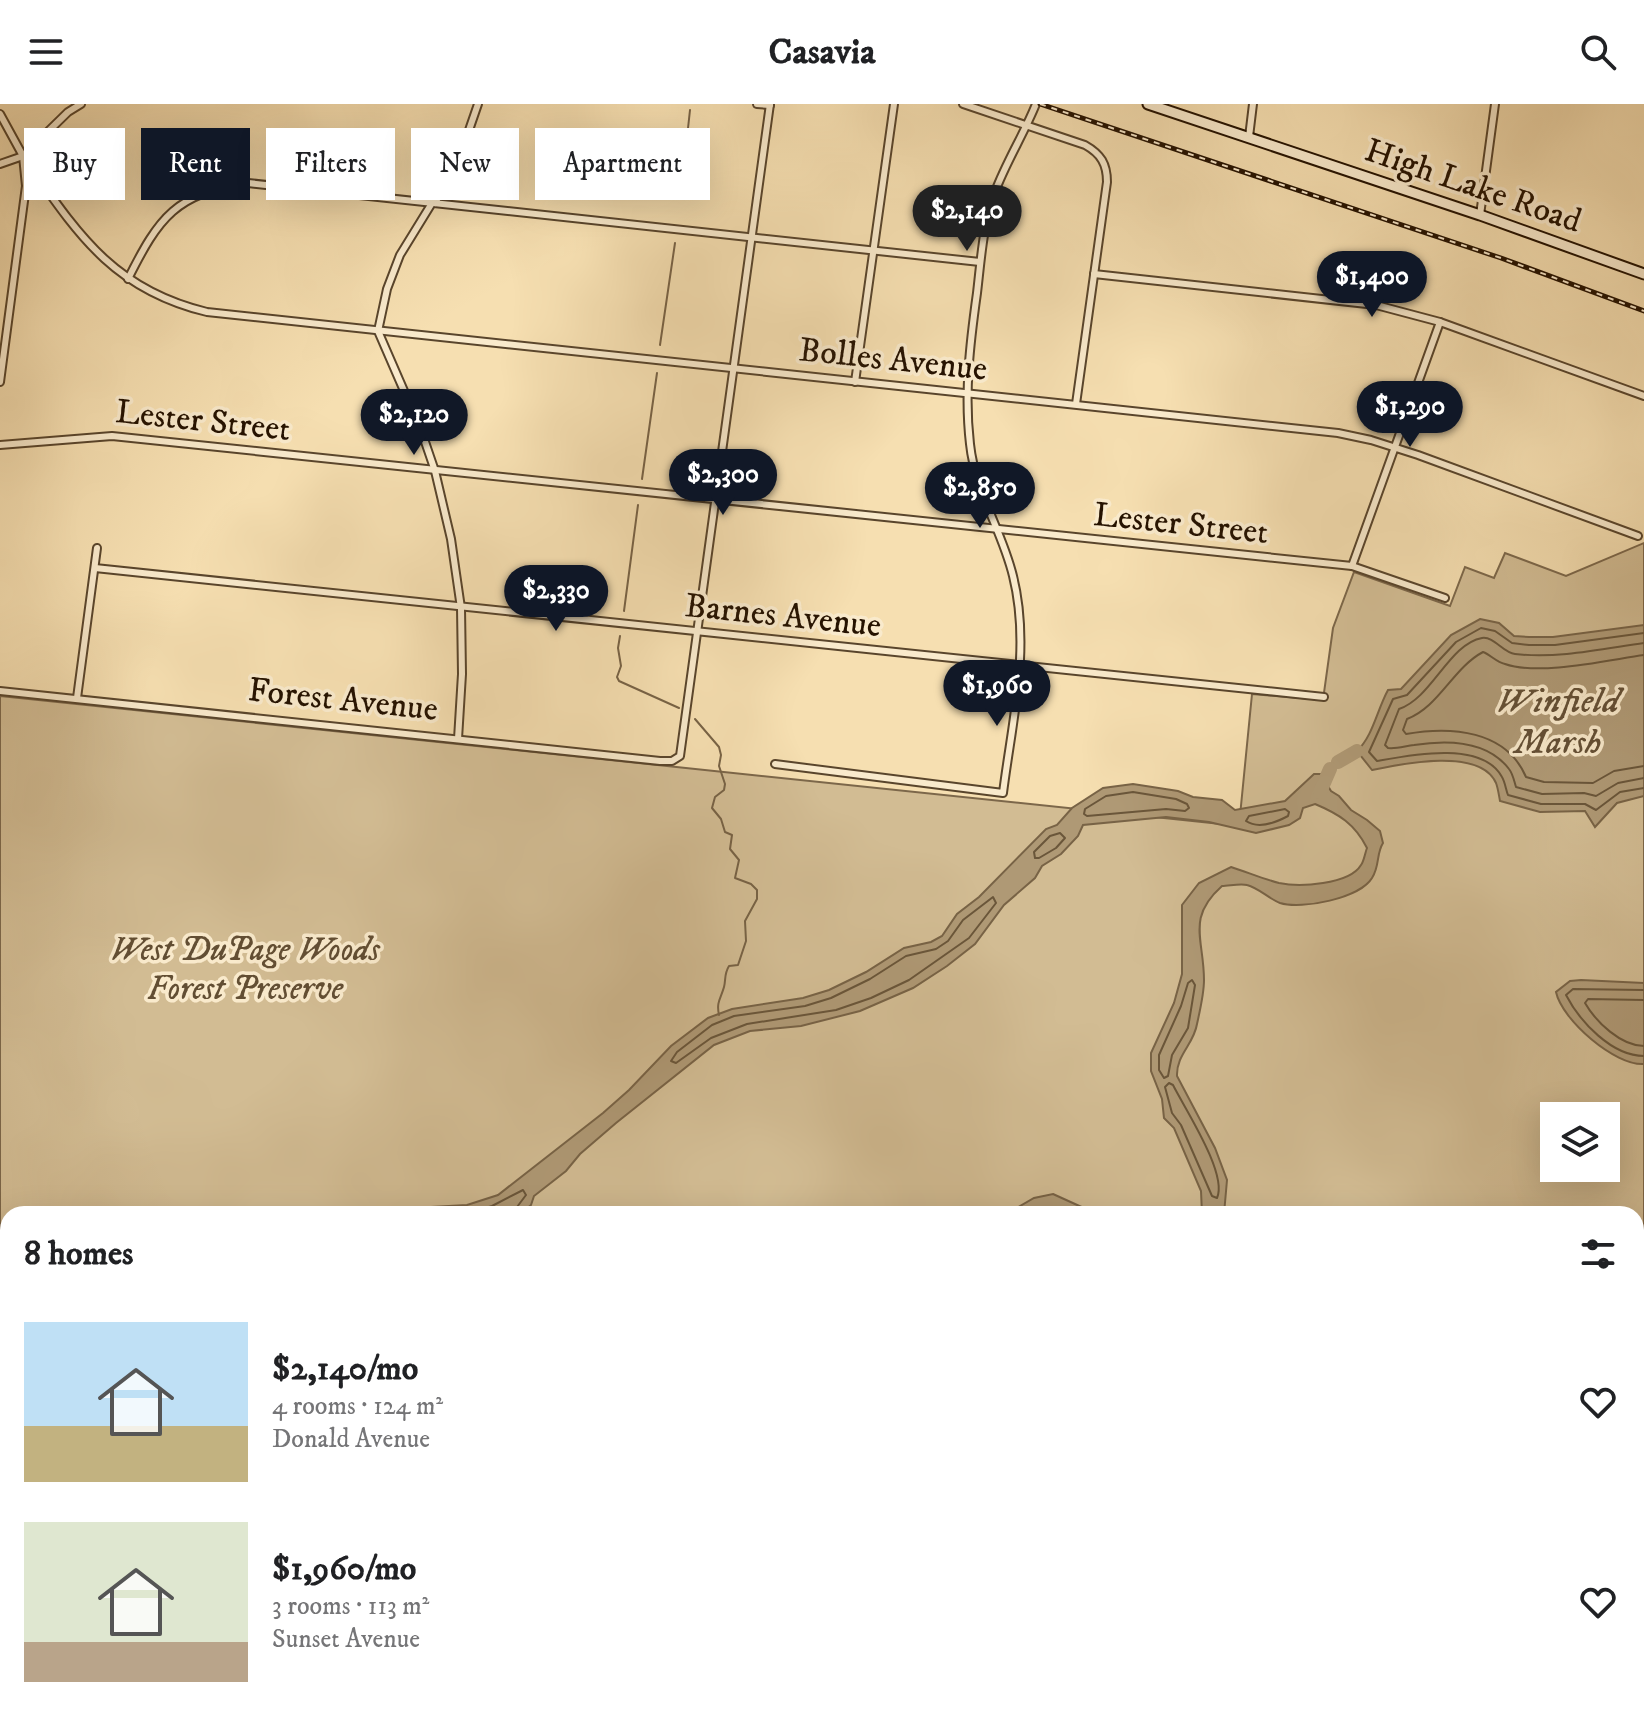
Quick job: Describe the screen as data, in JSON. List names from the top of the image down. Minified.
{"streets":{"street":["High Lake Road","Bolles Avenue","Lester Street","Barnes Avenue","Forest Avenue"]},"crossings":[["Barnes Avenue","Forest Avenue"]],"water":["Winfield Marsh"],"parks":["West DuPage Woods Forest Preserve"],"page":{"header":"Casavia","chip":["Buy","Rent","Filters","New","Apartment"],"price":["$2,140","$1,400","$1,290","$2,120","$2,300","$2,850","$2,330","$1,960"],"heading":"8 homes","list":[{"name":"$2,140/mo","note":"4 rooms · 124 m² · Donald Avenue"},{"name":"$1,960/mo","note":"3 rooms · 113 m² · Sunset Avenue"}]}}
